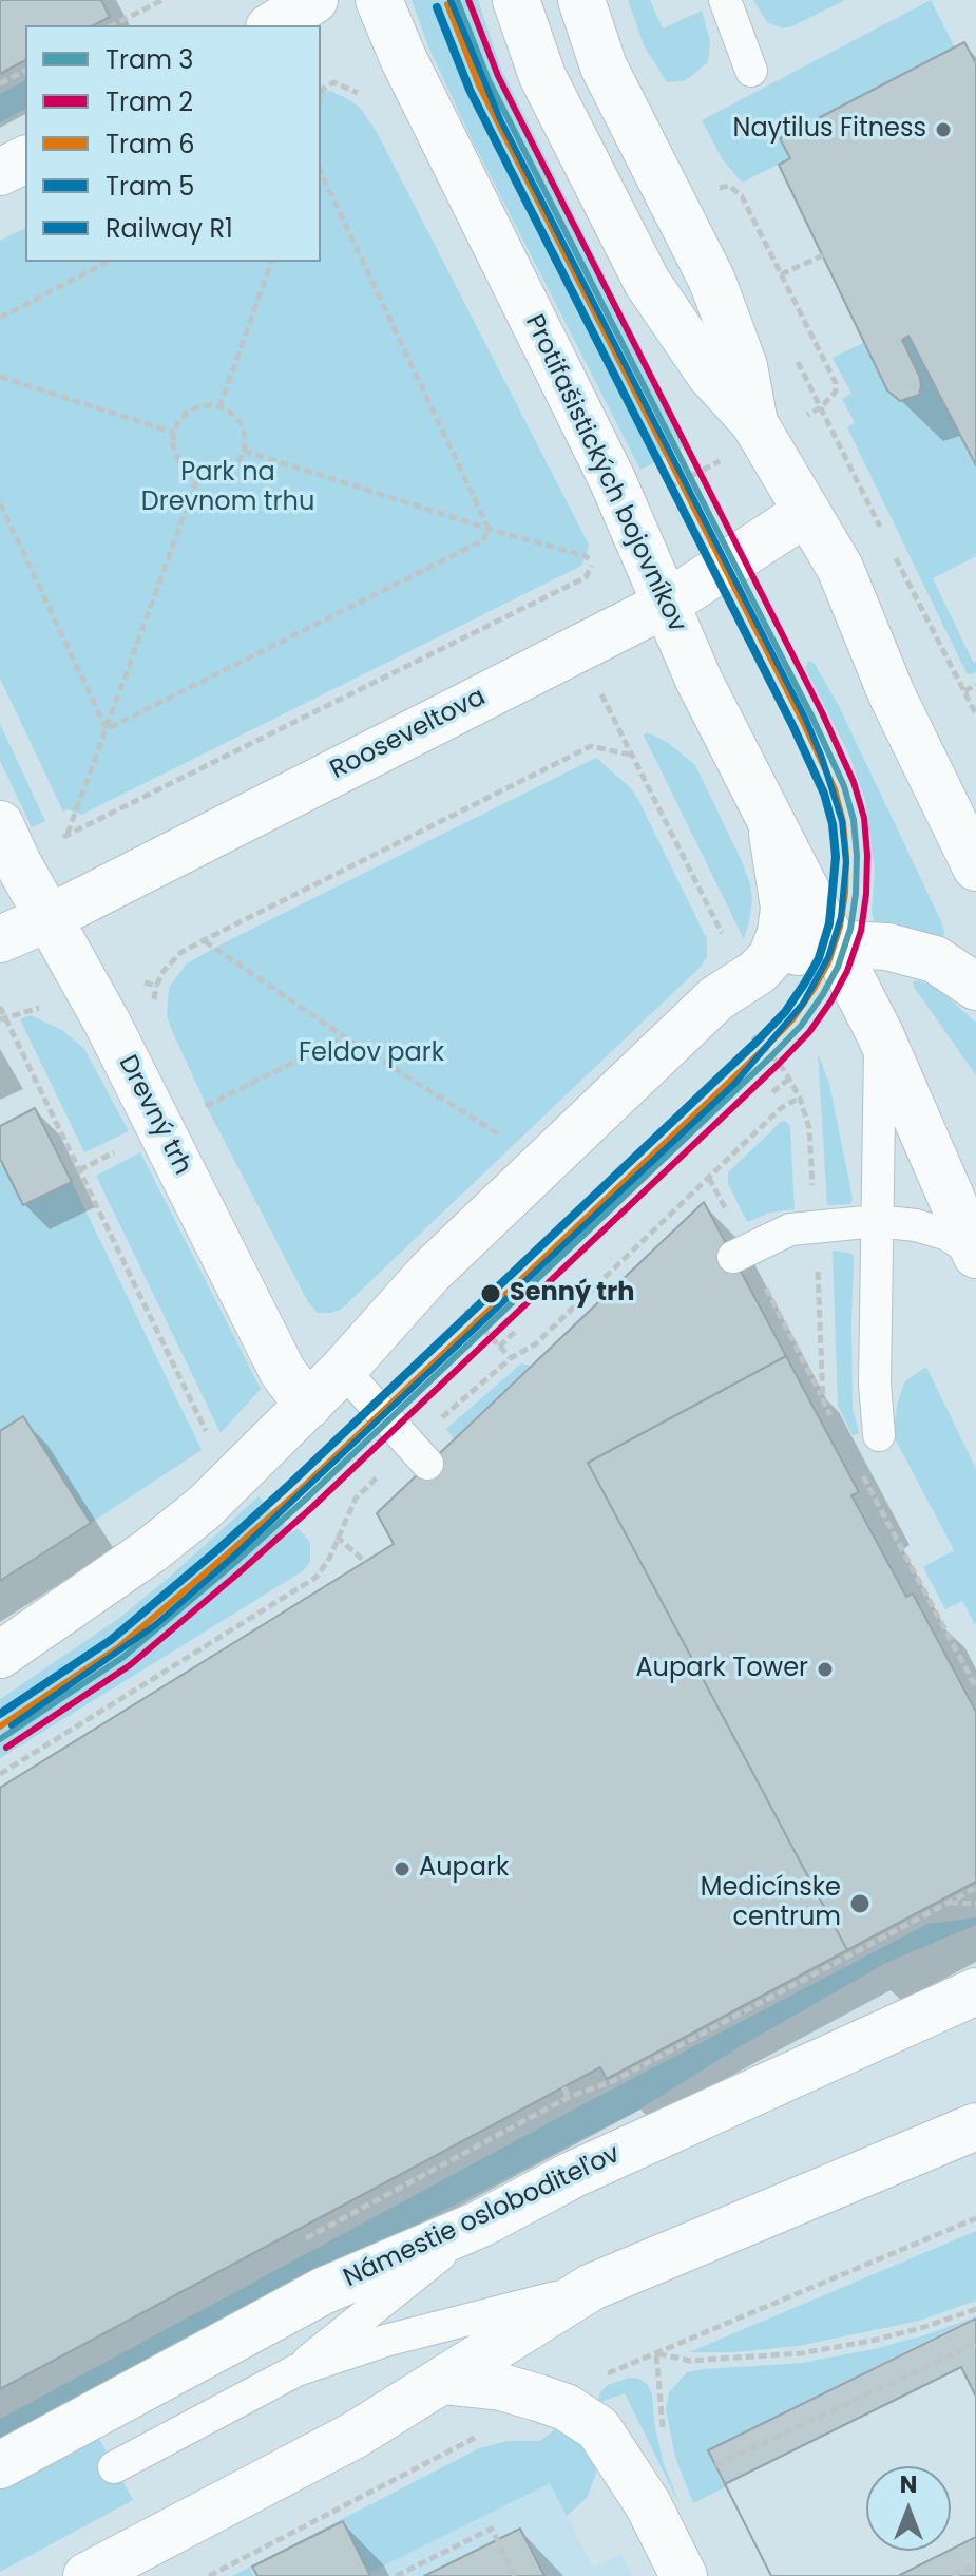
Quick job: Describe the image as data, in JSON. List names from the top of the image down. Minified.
{"streets":{"street":["Protifašistických bojovníkov","Rooseveltova","Drevný trh","Námestie osloboditeľov"]},"crossings":[["Protifašistických bojovníkov","Rooseveltova"],["Rooseveltova","Drevný trh"]],"parks":["Park na Drevnom trhu","Feldov park"],"places":["Naytilus Fitness","Senný trh","Aupark Tower","Aupark","Medicínske centrum"],"lines":["tram line 3","tram line 2","tram line 5","tram line 6","rail line R1"],"legend":["Tram 3","Tram 2","Tram 6","Tram 5","Railway R1"],"north":"top"}
